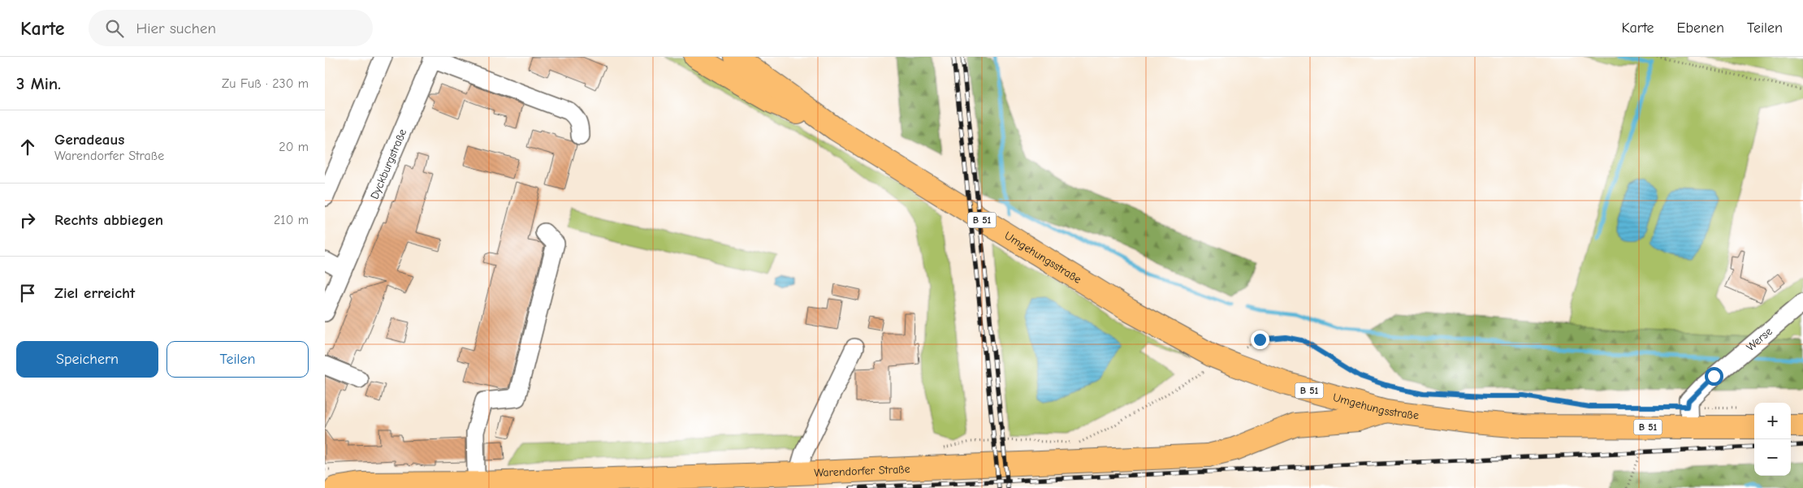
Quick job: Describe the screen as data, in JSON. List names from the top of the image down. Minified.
{"streets":{"main road":["B 51","Umgehungsstraße","Warendorfer Straße"],"street":["Dyckburgstraße","Werse"]},"crossings":[["B 51","Umgehungsstraße"],["B 51","Werse"],["Umgehungsstraße","Werse"],["Umgehungsstraße","Warendorfer Straße"]],"page":{"header":"Karte","search":"Hier suchen","nav":["Karte","Ebenen","Teilen"],"heading":["3 Min.","Zu Fuß · 230 m"],"list":[["Geradeaus","Warendorfer Straße","20 m"],["Rechts abbiegen","210 m"],"Ziel erreicht"],"buttons":["Speichern","Teilen"],"map_buttons":["+","−"]}}
